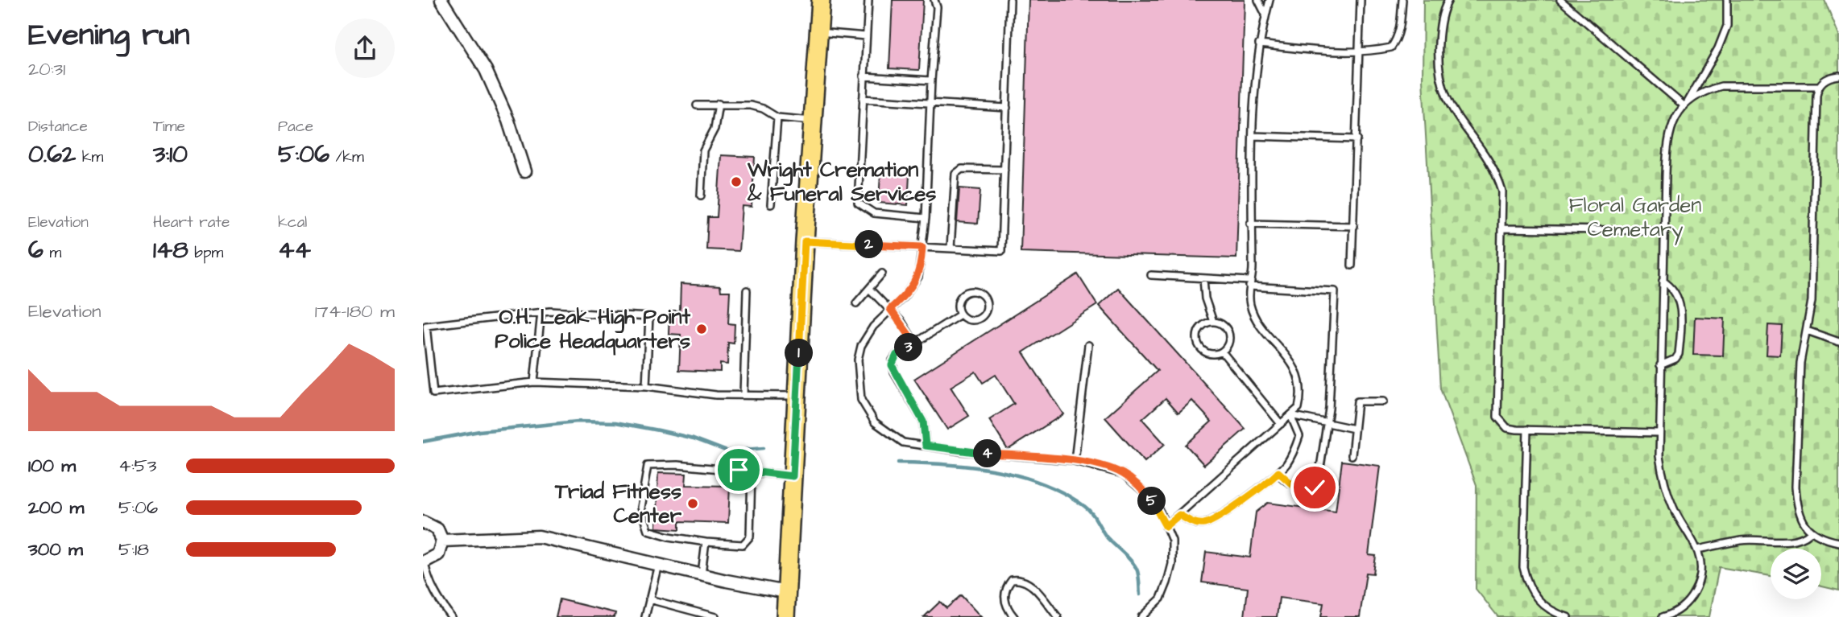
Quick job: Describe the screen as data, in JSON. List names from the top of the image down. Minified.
{"parks":["Floral Garden Cemetary"],"places":["Wright Cremation & Funeral Services","O.H. Leak High Point Police Headquarters","Triad Fitness Center"],"page":{"heading":["Evening run","20:31"],"stats":[["Distance","0.62 km"],["Time","3:10"],["Pace","5:06 /km"],["Elevation","6 m"],["Heart rate","148 bpm"],["kcal","44"]],"pins":["2","3","1","4","5"],"chart":["Elevation","174–180 m"],"list":[{"name":"100 m","note":"4:53"},{"name":"200 m","note":"5:06"},{"name":"300 m","note":"5:18"}]}}
